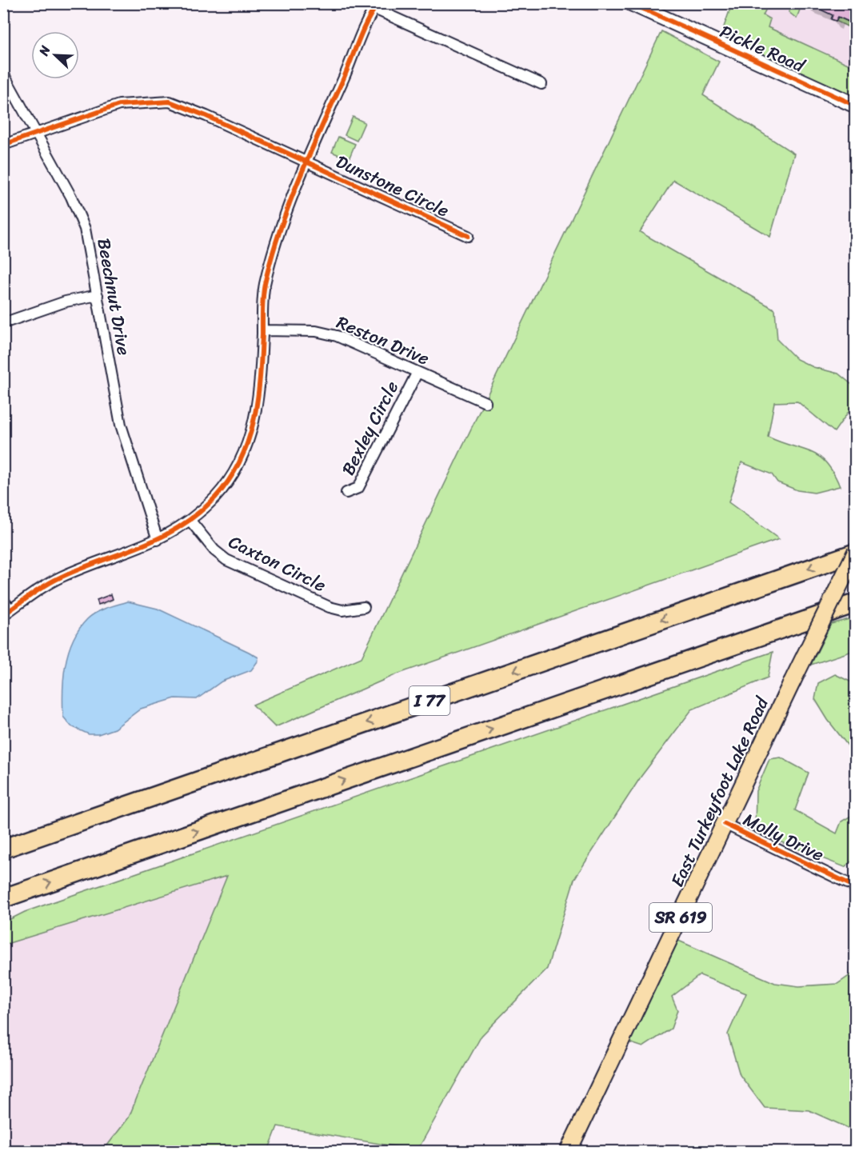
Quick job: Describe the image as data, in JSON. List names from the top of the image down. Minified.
{"streets":{"highway":["I 77"],"main road":["East Turkeyfoot Lake Road","SR 619"],"street":["Pickle Road","Dunstone Circle","Beechnut Drive","Reston Drive","Bexley Circle","Caxton Circle","Molly Drive"]},"crossings":[["Dunstone Circle","Beechnut Drive"],["Reston Drive","Bexley Circle"],["I 77","East Turkeyfoot Lake Road"],["East Turkeyfoot Lake Road","Molly Drive"]],"north":"top left"}
